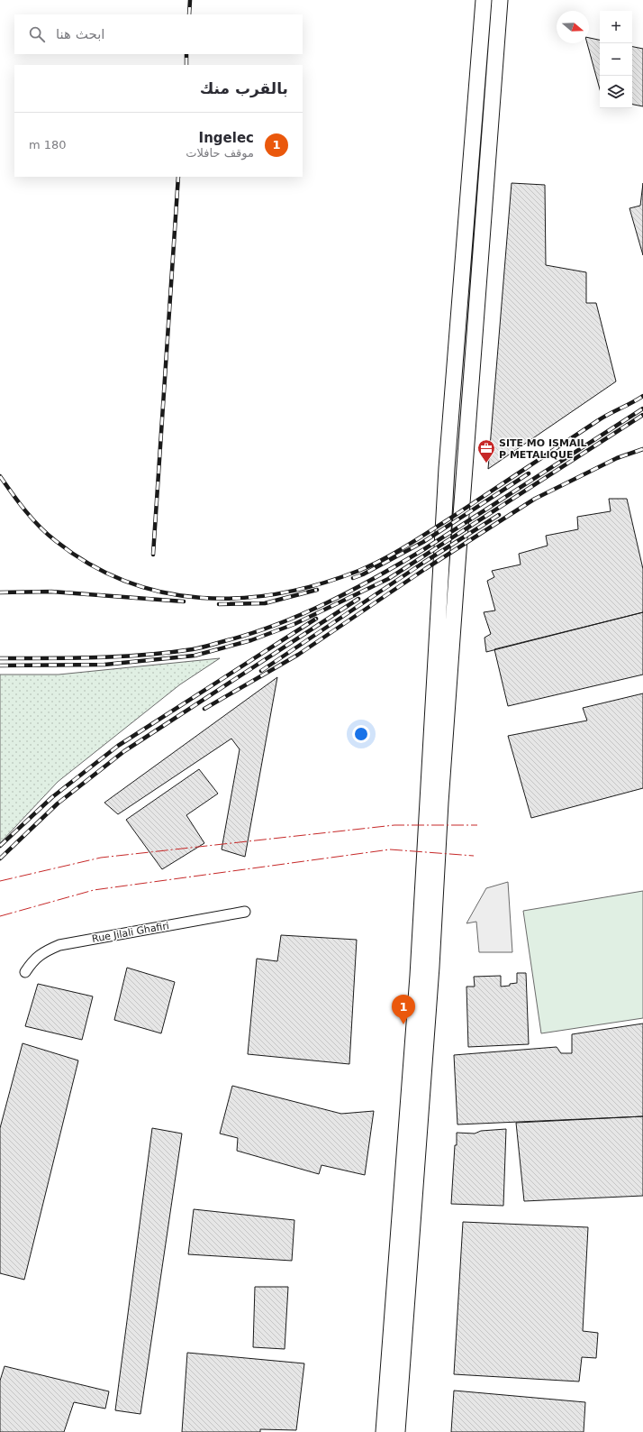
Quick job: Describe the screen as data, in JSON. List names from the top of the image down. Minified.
{"streets":{"street":["Rue Jilali Ghafiri"]},"places":{"office":["SITE MO ISMAIL P METALIQUE"]},"north":"right","page":{"map_buttons":["+","−"],"search":"ابحث هنا","heading":"بالقرب منك","list":[{"mark":"1","name":"Ingelec","note":"موقف حافلات","value":"180 m"}],"pins":"1"}}
